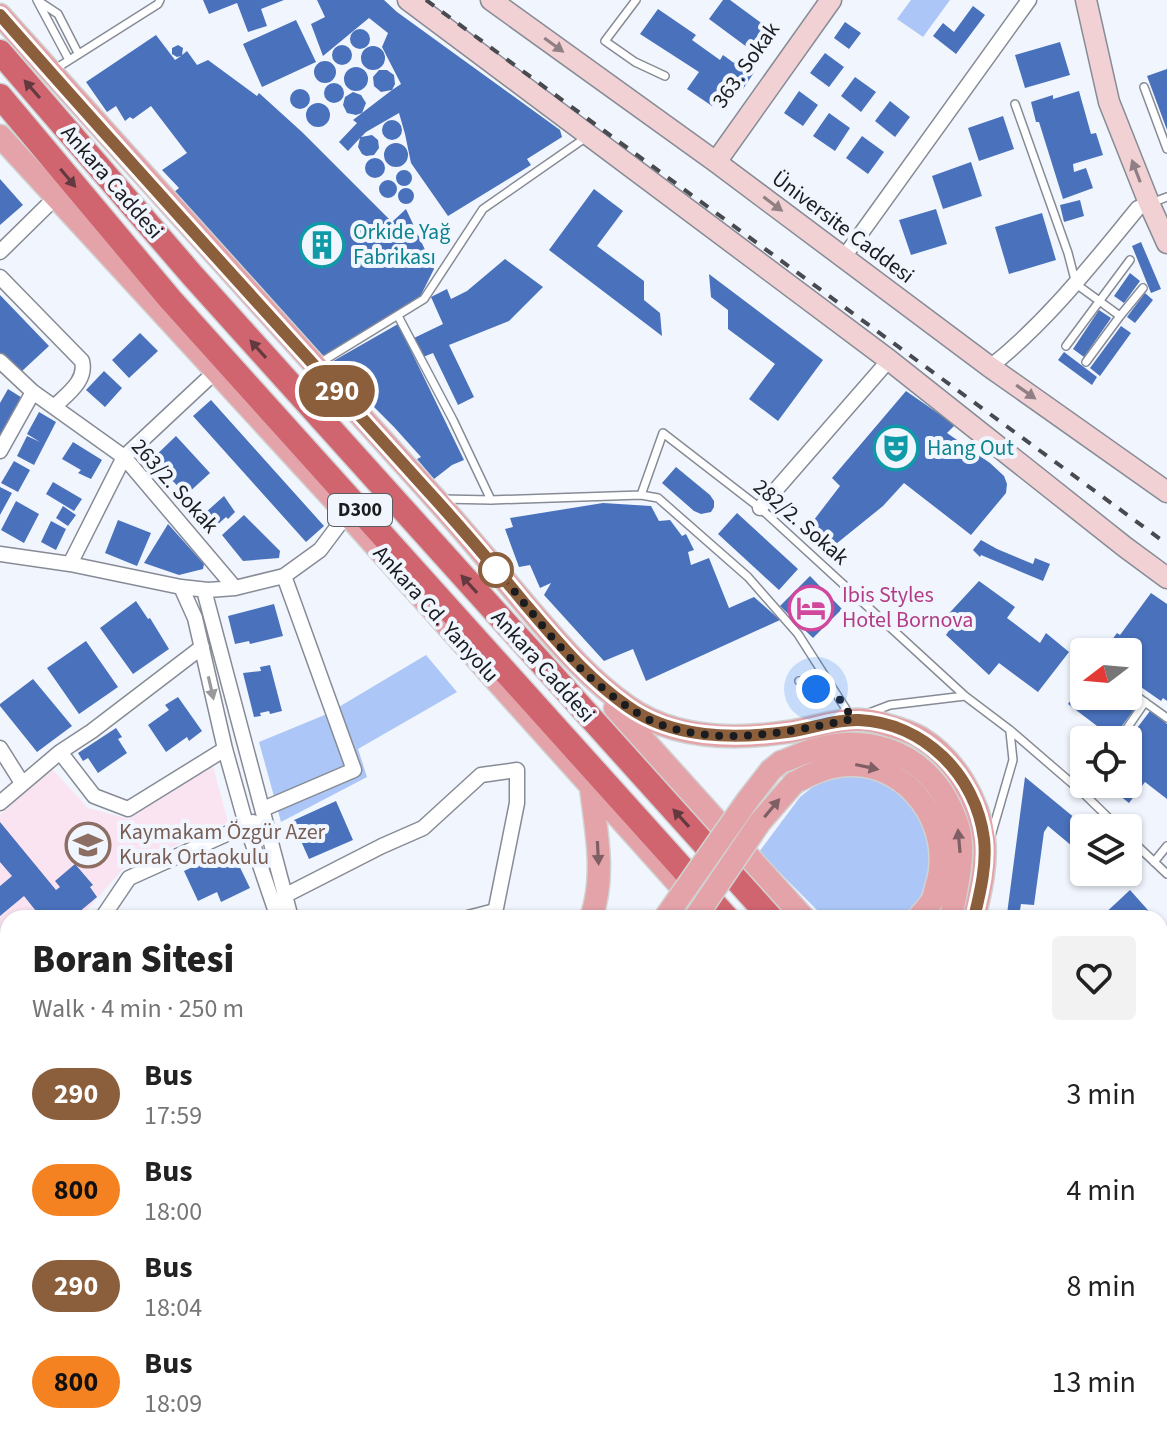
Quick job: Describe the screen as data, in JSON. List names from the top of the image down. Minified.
{"streets":{"highway":["Ankara Caddesi","D300"],"main road":["363. Sokak","Üniversite Caddesi","Ankara Cd. Yanyolu"],"street":["263/2. Sokak"],"lane":["282/2. Sokak"]},"crossings":[["363. Sokak","Üniversite Caddesi"]],"places":{"building":["Orkide Yağ Fabrikası"],"theatre":["Hang Out"],"hotel":["Ibis Styles Hotel Bornova"],"school or university":["Kaymakam Özgür Azer Kurak Ortaokulu"]},"lines":["bus line 290"],"north":"left","page":{"on_map":"290","heading":["Boran Sitesi","Walk · 4 min · 250 m"],"list":[{"mark":"290","name":"Bus","note":"17:59","value":"3 min"},{"mark":"800","name":"Bus","note":"18:00","value":"4 min"},{"mark":"290","name":"Bus","note":"18:04","value":"8 min"},{"mark":"800","name":"Bus","note":"18:09","value":"13 min"}]}}
